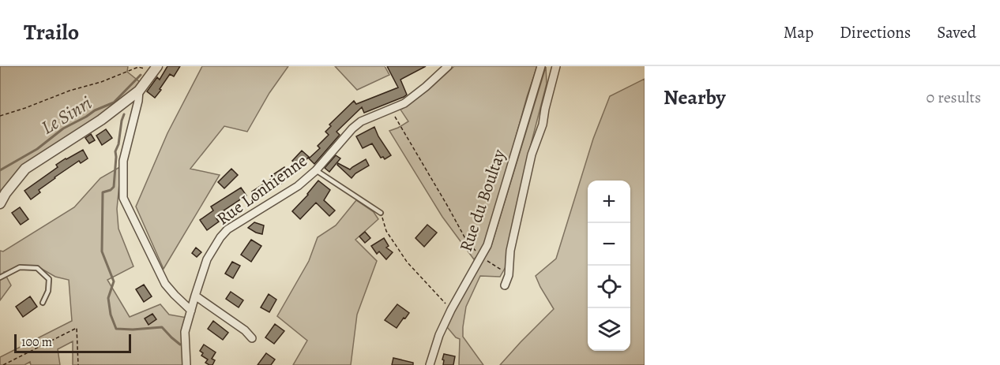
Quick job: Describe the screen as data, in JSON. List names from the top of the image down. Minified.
{"streets":{"street":["Rue Lonhienne","Rue du Boultay"]},"water":["Le Sinri"],"scale_bar":"100 m","page":{"header":"Trailo","nav":["Map","Directions","Saved"],"heading":["Nearby","0 results"],"map_buttons":["+","−"],"scale":"100 m"}}
